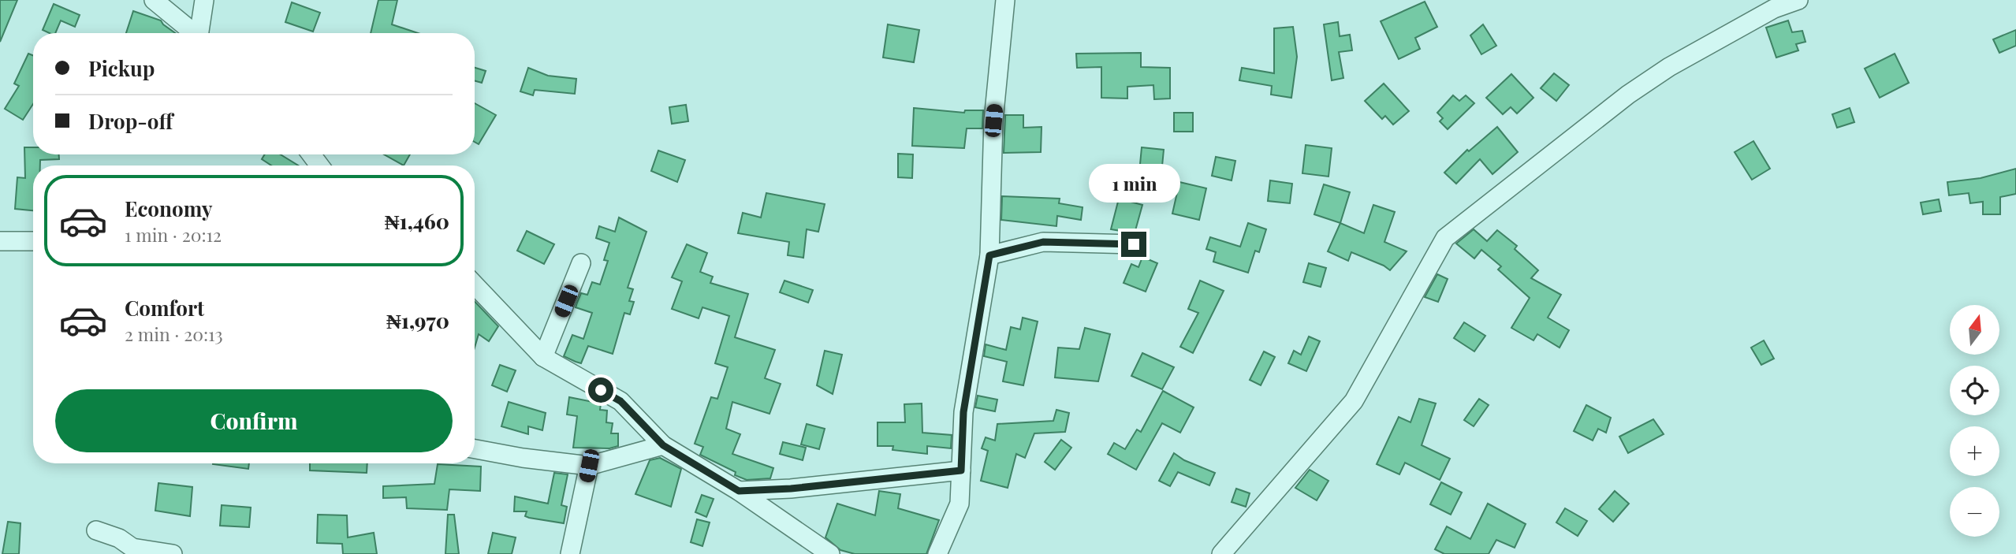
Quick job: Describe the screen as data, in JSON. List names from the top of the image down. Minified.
{"north":"top","page":{"banner":["Pickup","Drop-off"],"bubble":"1 min","list":[{"name":"Economy","note":"1 min · 20:12","value":"₦1,460"},{"name":"Comfort","note":"2 min · 20:13","value":"₦1,970"}],"map_buttons":["+","−"],"buttons":"Confirm"}}
